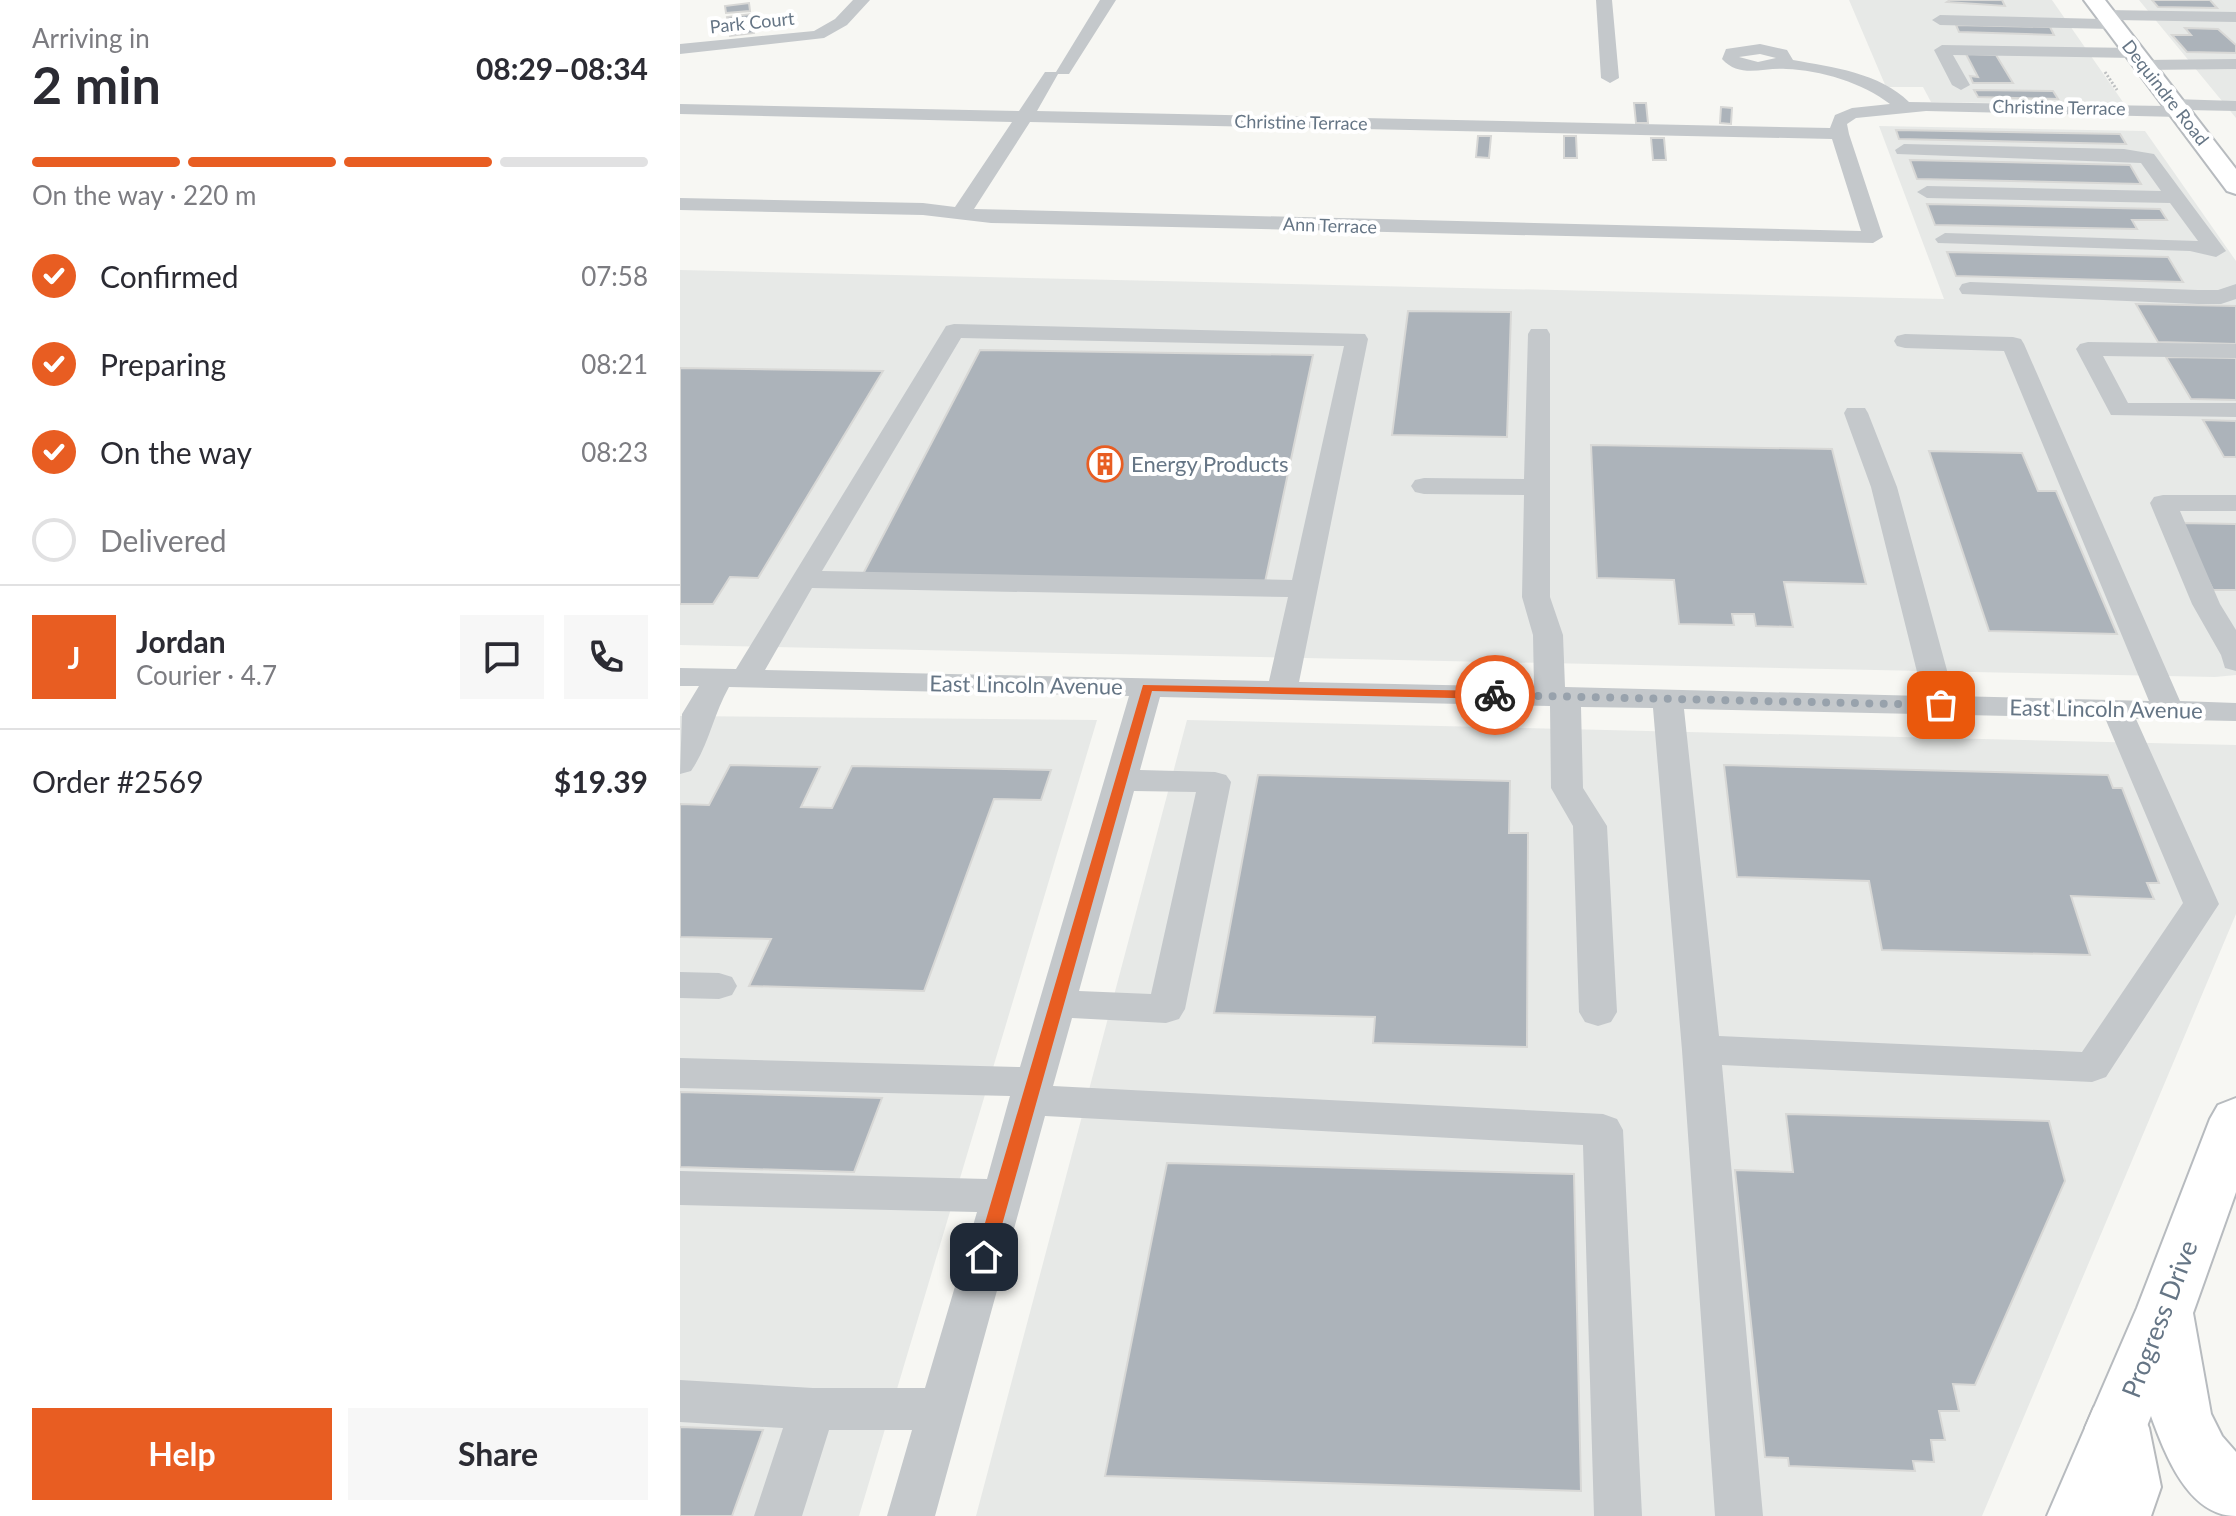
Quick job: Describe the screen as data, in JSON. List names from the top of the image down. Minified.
{"streets":{"main road":["Dequindre Road","Progress Drive"],"street":["Park Court","Christine Terrace","Ann Terrace","East Lincoln Avenue"]},"crossings":[["Dequindre Road","Christine Terrace"],["Christine Terrace","Ann Terrace"]],"places":{"building":["Energy Products"]},"page":{"heading":["2 min","Arriving in","08:29–08:34"],"panel":["Jordan","Courier · 4.7","Order #2569","$19.39"],"bar":"On the way · 220 m","list":[["Confirmed","07:58"],["Preparing","08:21"],["On the way","08:23"],"Delivered"],"round":"J","buttons":["Help","Share"]}}
